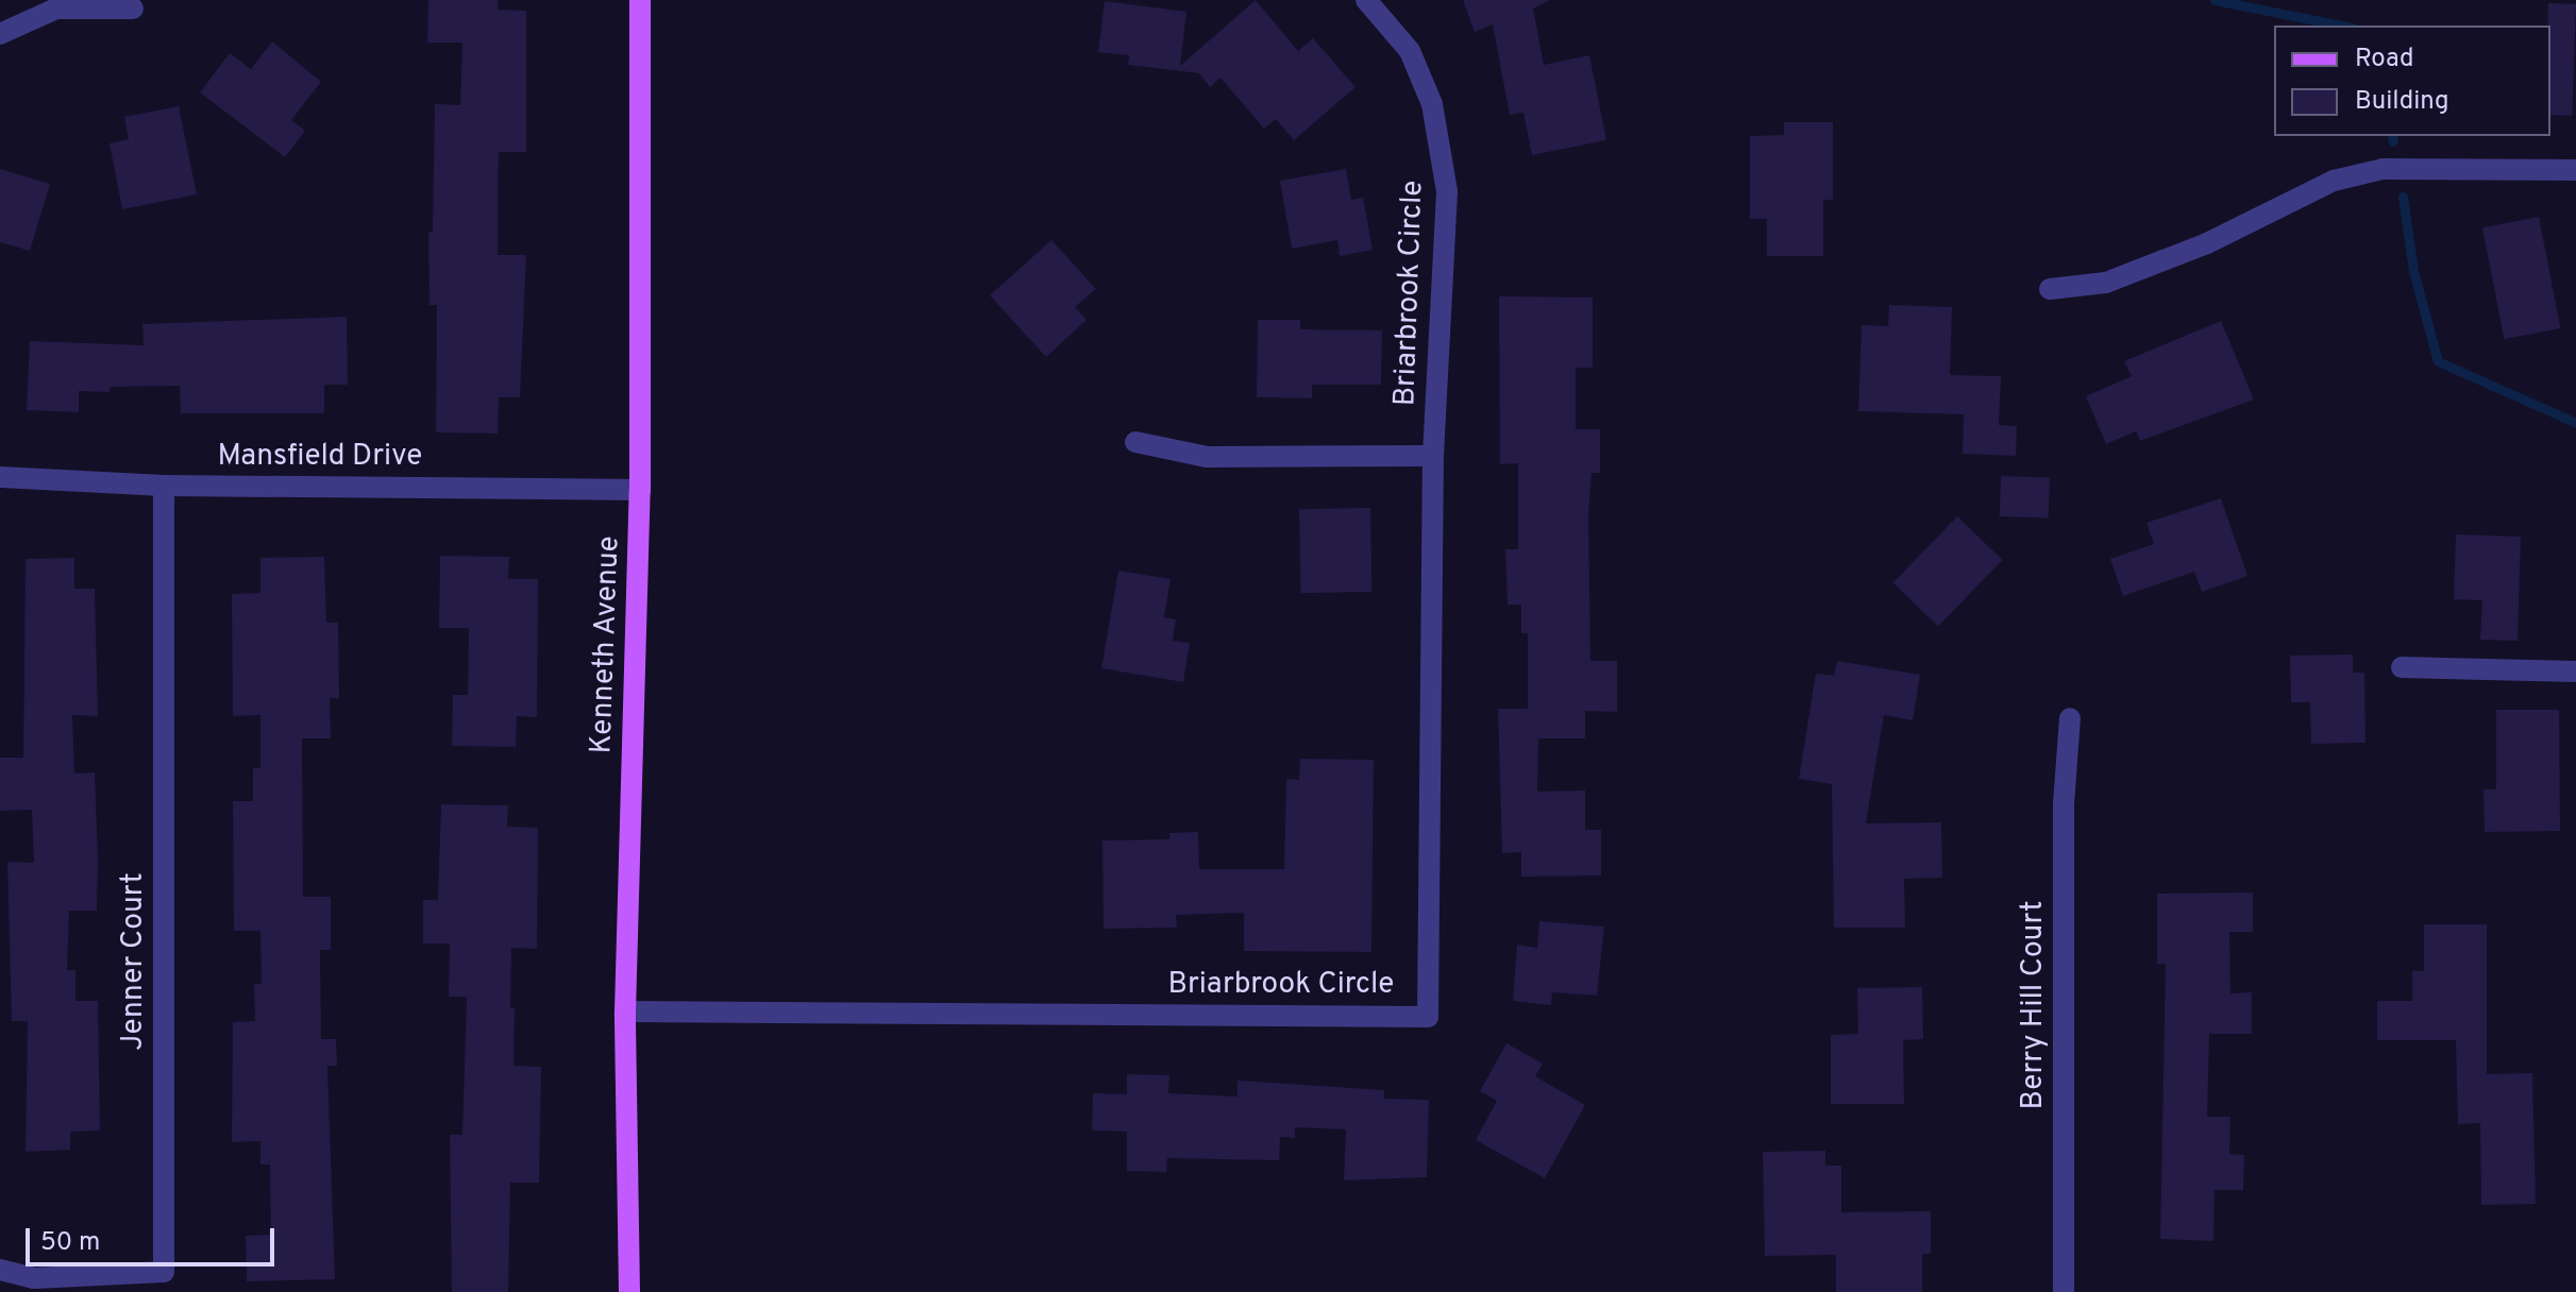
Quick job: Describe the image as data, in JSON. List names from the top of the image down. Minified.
{"streets":{"main road":["Kenneth Avenue"],"street":["Briarbrook Circle","Mansfield Drive","Jenner Court","Berry Hill Court"]},"crossings":[["Briarbrook Circle","Kenneth Avenue"],["Mansfield Drive","Kenneth Avenue"],["Mansfield Drive","Jenner Court"]],"legend":["Road","Building"],"scale_bar":"50 m"}
